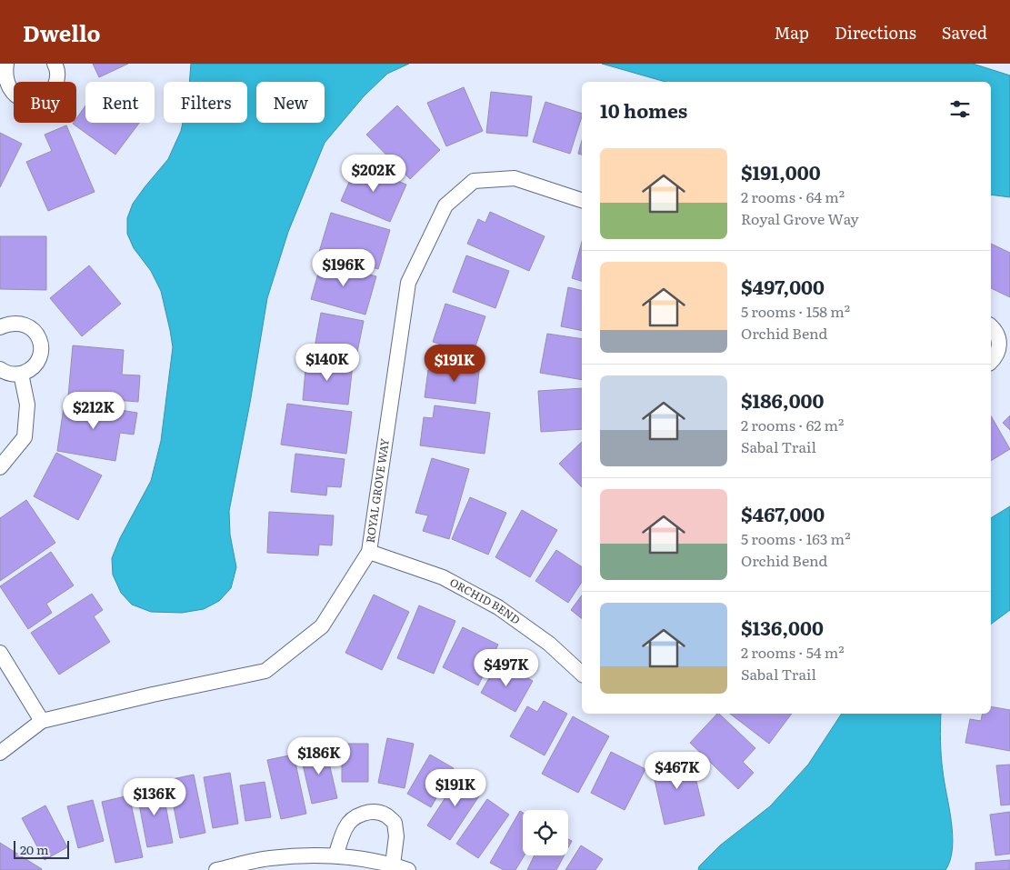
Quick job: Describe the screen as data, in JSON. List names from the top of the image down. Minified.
{"streets":{"street":["ROYAL GROVE WAY","ORCHID BEND"]},"crossings":[["ROYAL GROVE WAY","ORCHID BEND"]],"scale_bar":"20 m","page":{"header":"Dwello","nav":["Map","Directions","Saved"],"chip":["Buy","Rent","Filters","New"],"heading":"10 homes","list":[{"name":"$191,000","note":"2 rooms · 64 m² · Royal Grove Way"},{"name":"$497,000","note":"5 rooms · 158 m² · Orchid Bend"},{"name":"$186,000","note":"2 rooms · 62 m² · Sabal Trail"},{"name":"$467,000","note":"5 rooms · 163 m² · Orchid Bend"},{"name":"$136,000","note":"2 rooms · 54 m² · Sabal Trail"}],"price":["$202K","$196K","$140K","$191K","$212K","$497K","$186K","$467K","$191K","$136K"],"scale":"20 m"}}
